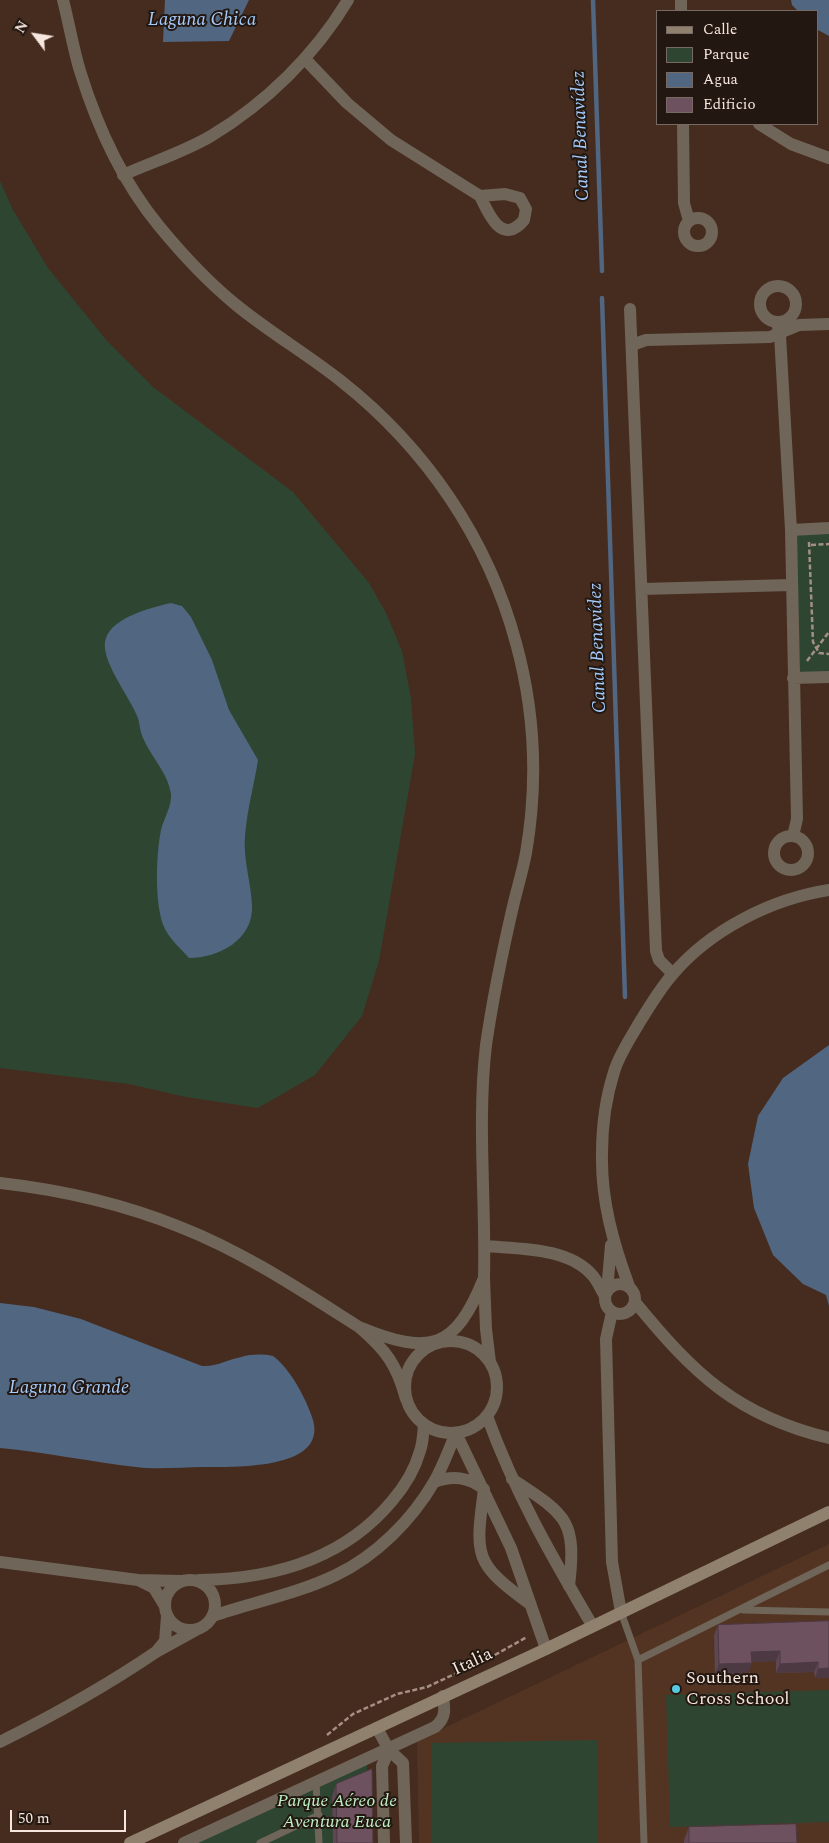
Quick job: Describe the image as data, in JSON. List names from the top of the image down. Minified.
{"streets":{"street":["Italia"]},"water":["Laguna Chica","Canal Benavídez","Laguna Grande"],"parks":["Parque Aéreo de Aventura Euca"],"places":["Southern Cross School"],"legend":["Calle","Parque","Agua","Edificio"],"scale_bar":"50 m","north":"top left"}
